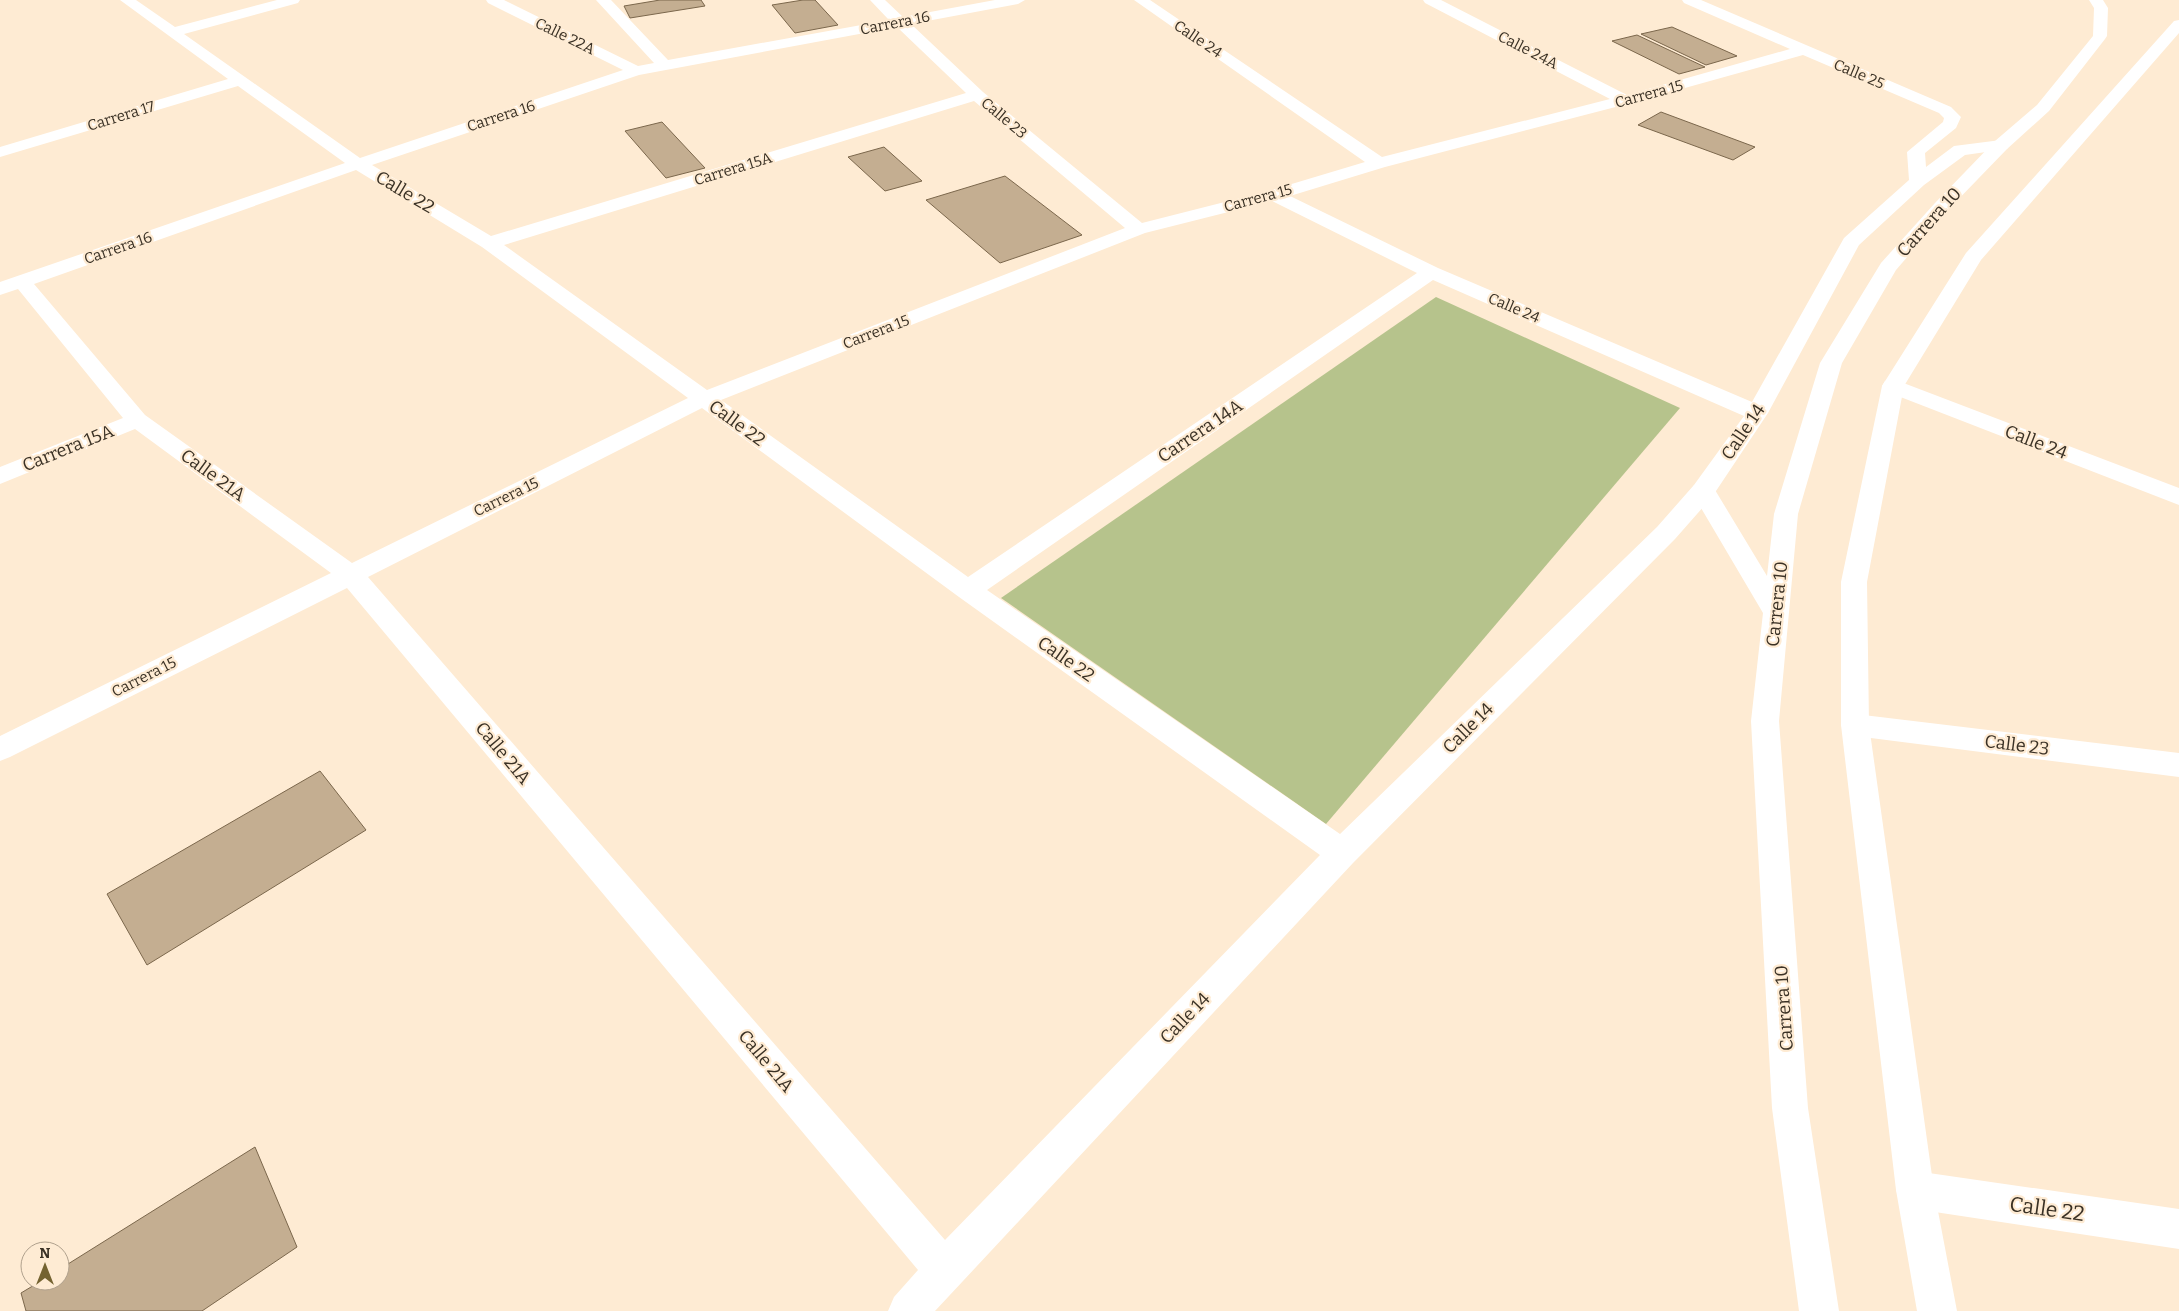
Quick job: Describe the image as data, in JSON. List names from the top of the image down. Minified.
{"streets":{"street":["Carrera 16","Calle 22A","Calle 24","Calle 24A","Calle 25","Carrera 15","Carrera 17","Calle 23","Carrera 15A","Calle 22","Carrera 10","Carrera 14A","Calle 14","Calle 21A"]},"crossings":[["Carrera 16","Calle 22A"],["Carrera 16","Calle 23"],["Carrera 16","Calle 22"],["Carrera 16","Calle 21A"],["Calle 24","Carrera 15"],["Calle 24","Carrera 14A"],["Calle 24","Calle 14"],["Calle 24A","Carrera 15"],["Calle 25","Carrera 15"],["Calle 25","Calle 14"],["Carrera 15","Calle 23"],["Carrera 15","Calle 22"],["Carrera 15","Calle 21A"],["Carrera 17","Calle 22"],["Calle 23","Carrera 15A"],["Carrera 15A","Calle 22"],["Carrera 15A","Calle 21A"],["Calle 22","Carrera 14A"],["Calle 22","Calle 14"],["Carrera 10","Calle 14"],["Calle 14","Calle 21A"]],"north":"top"}
